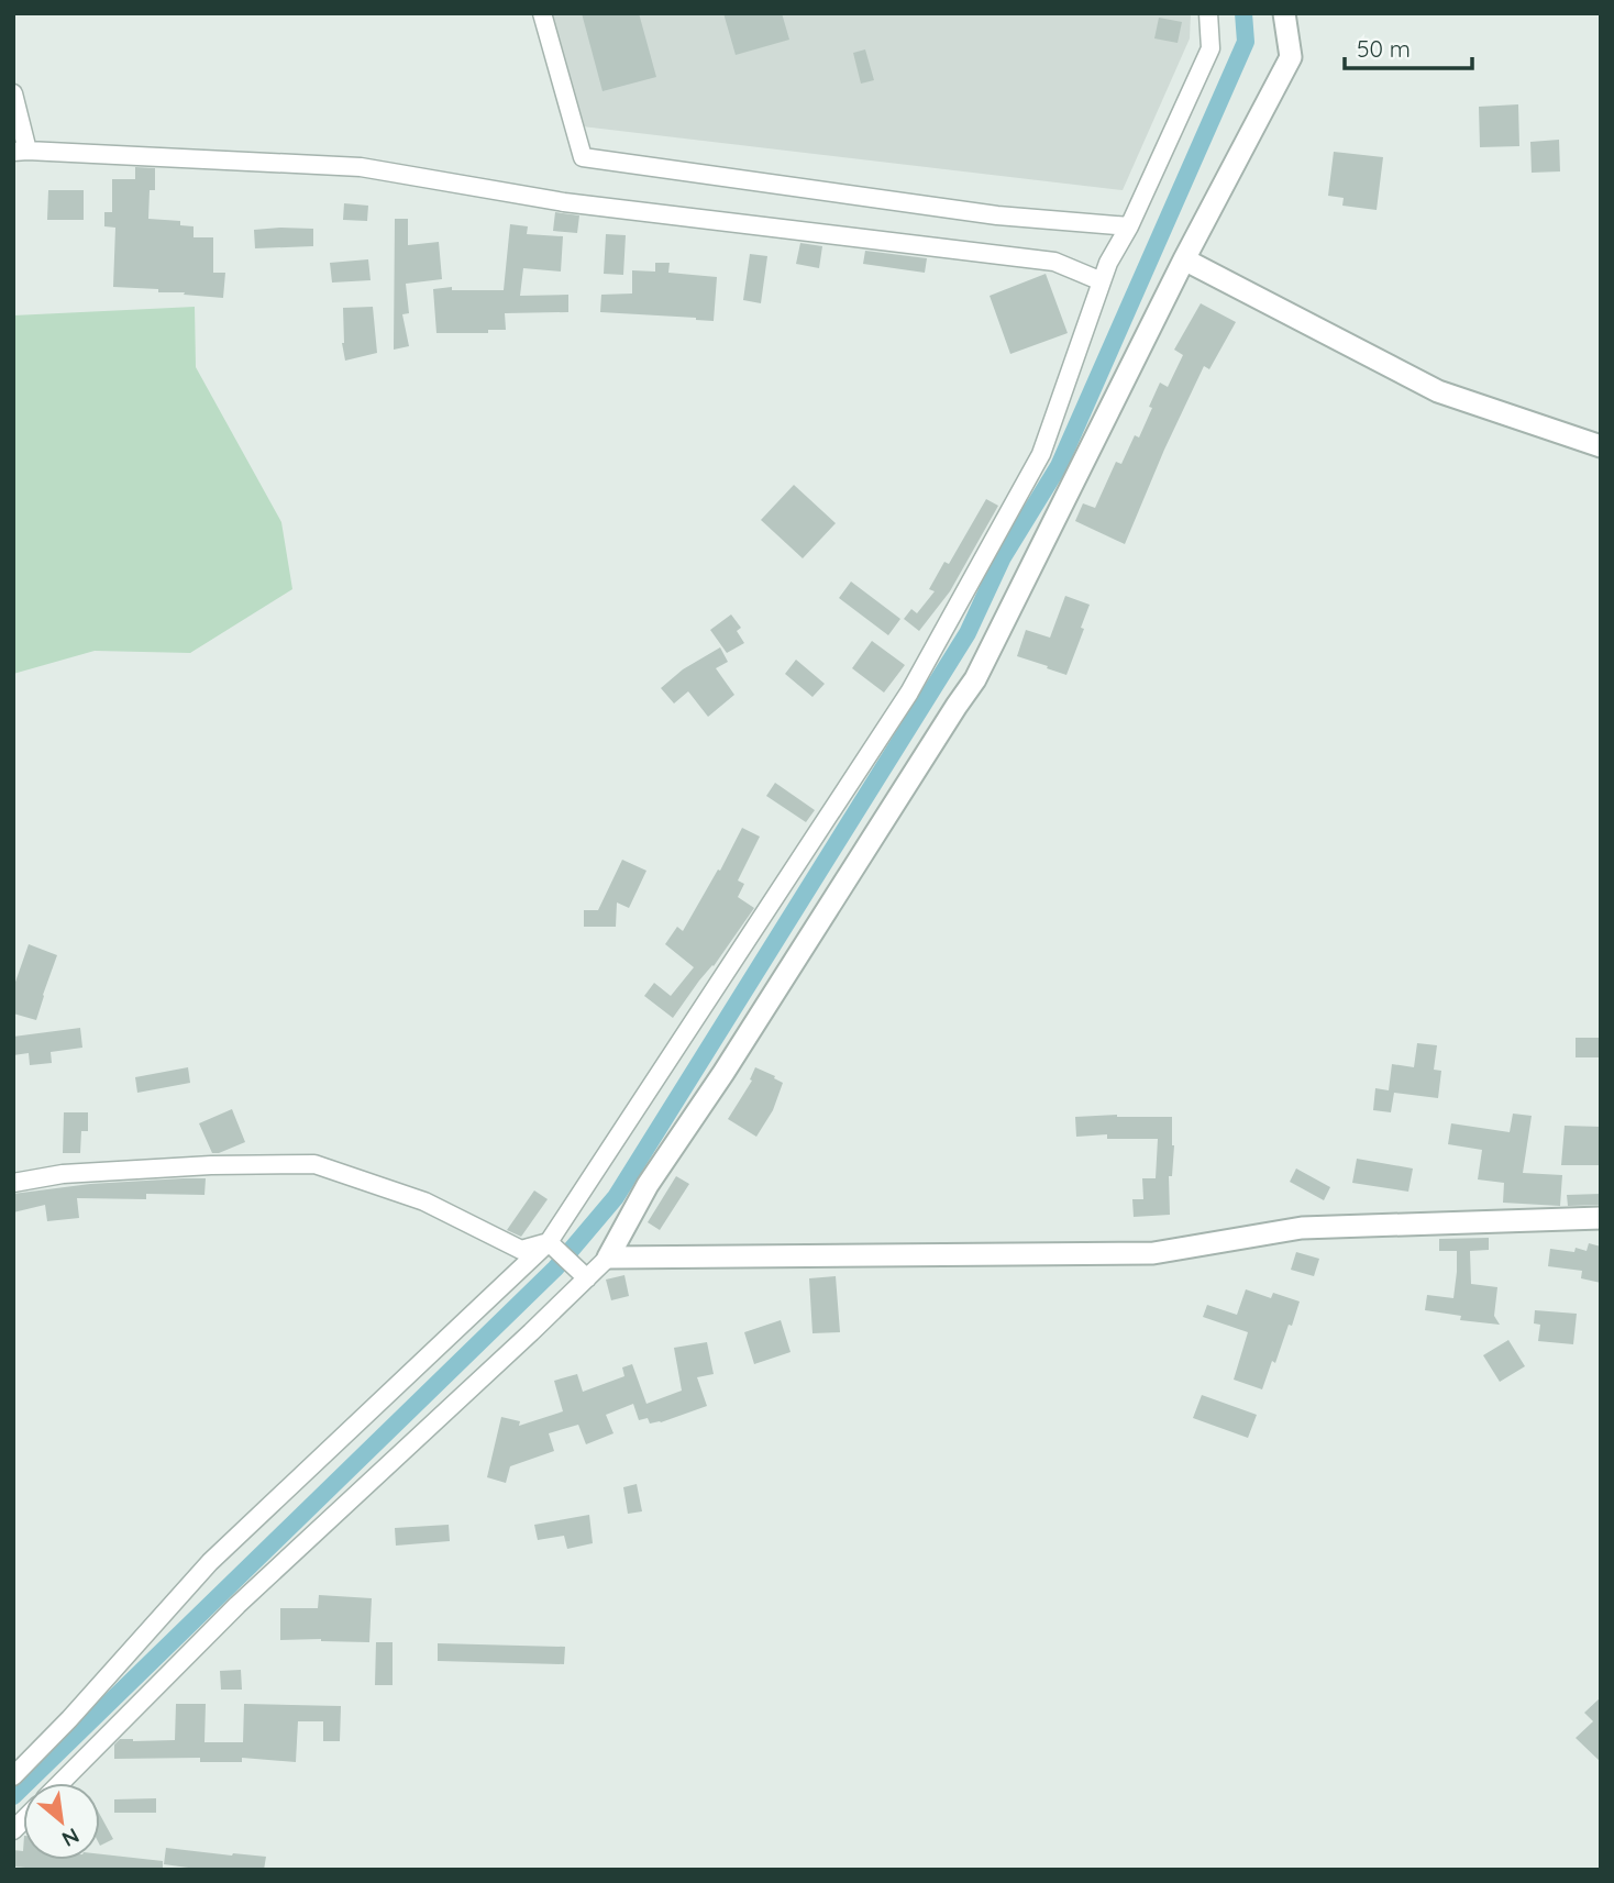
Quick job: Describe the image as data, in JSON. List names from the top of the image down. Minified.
{"scale_bar":"50 m","north":"bottom right"}
